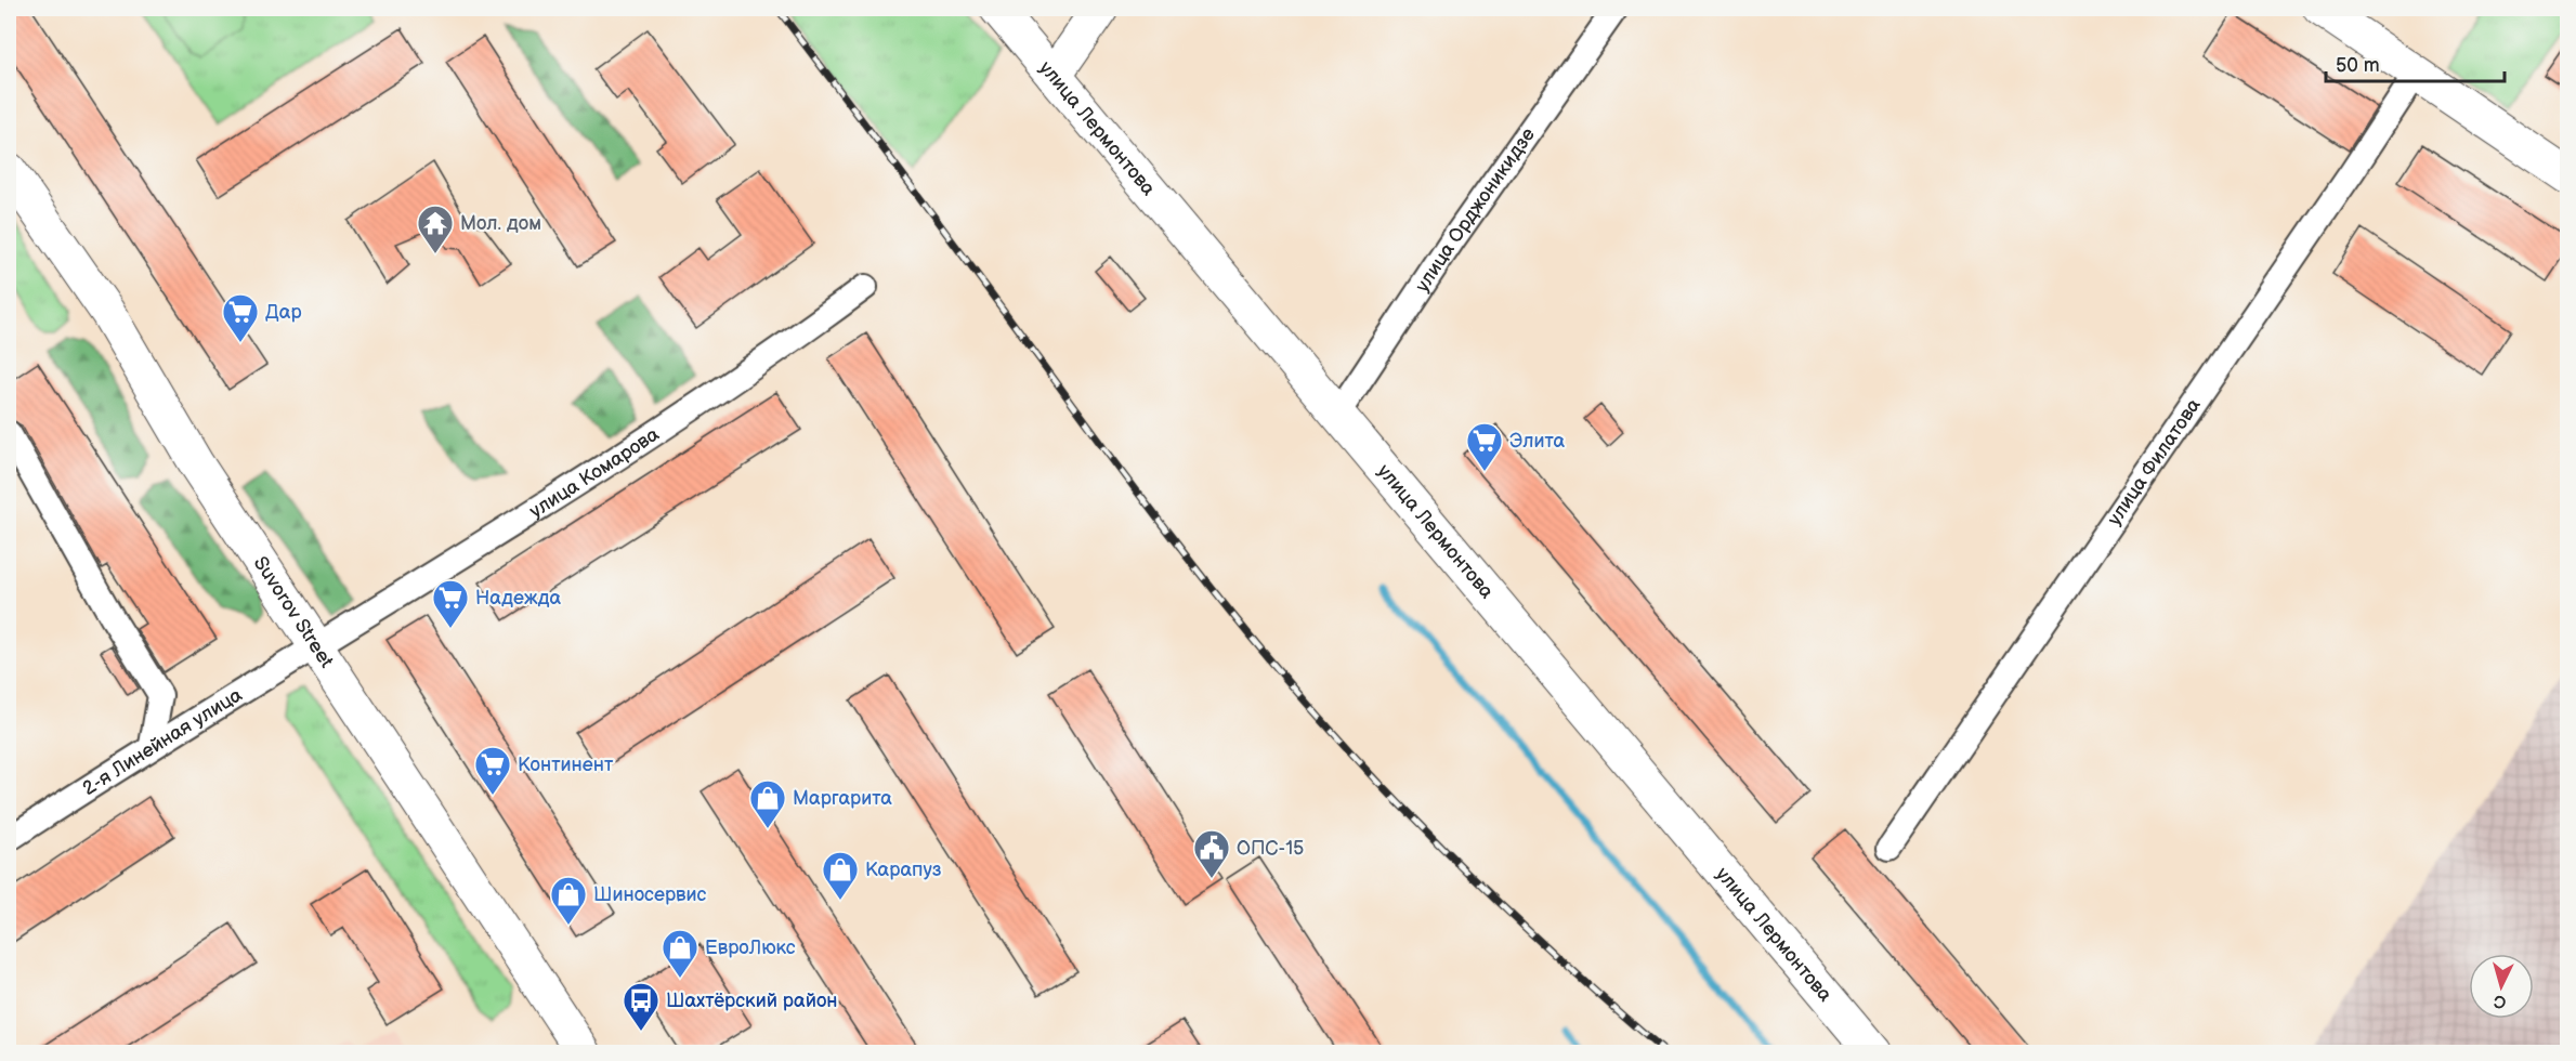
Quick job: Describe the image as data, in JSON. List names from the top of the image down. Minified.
{"streets":{"main road":["улица Лермонтова","Suvorov Street"],"street":["улица Орджоникидзе","улица Филатова","улица Комарова","2-я Линейная улица"]},"crossings":[["улица Лермонтова","улица Орджоникидзе"],["улица Комарова","Suvorov Street"],["улица Комарова","2-я Линейная улица"],["Suvorov Street","2-я Линейная улица"]],"places":{"temple":["Мол. дом"],"supermarket":["Дар","Элита","Надежда","Континент"],"shop":["Маргарита","Карапуз","Шиносервис","ЕвроЛюкс"],"public building":["ОПС-15"],"bus stop":["Шахтёрский район"]},"scale_bar":"50 m","north":"bottom"}
